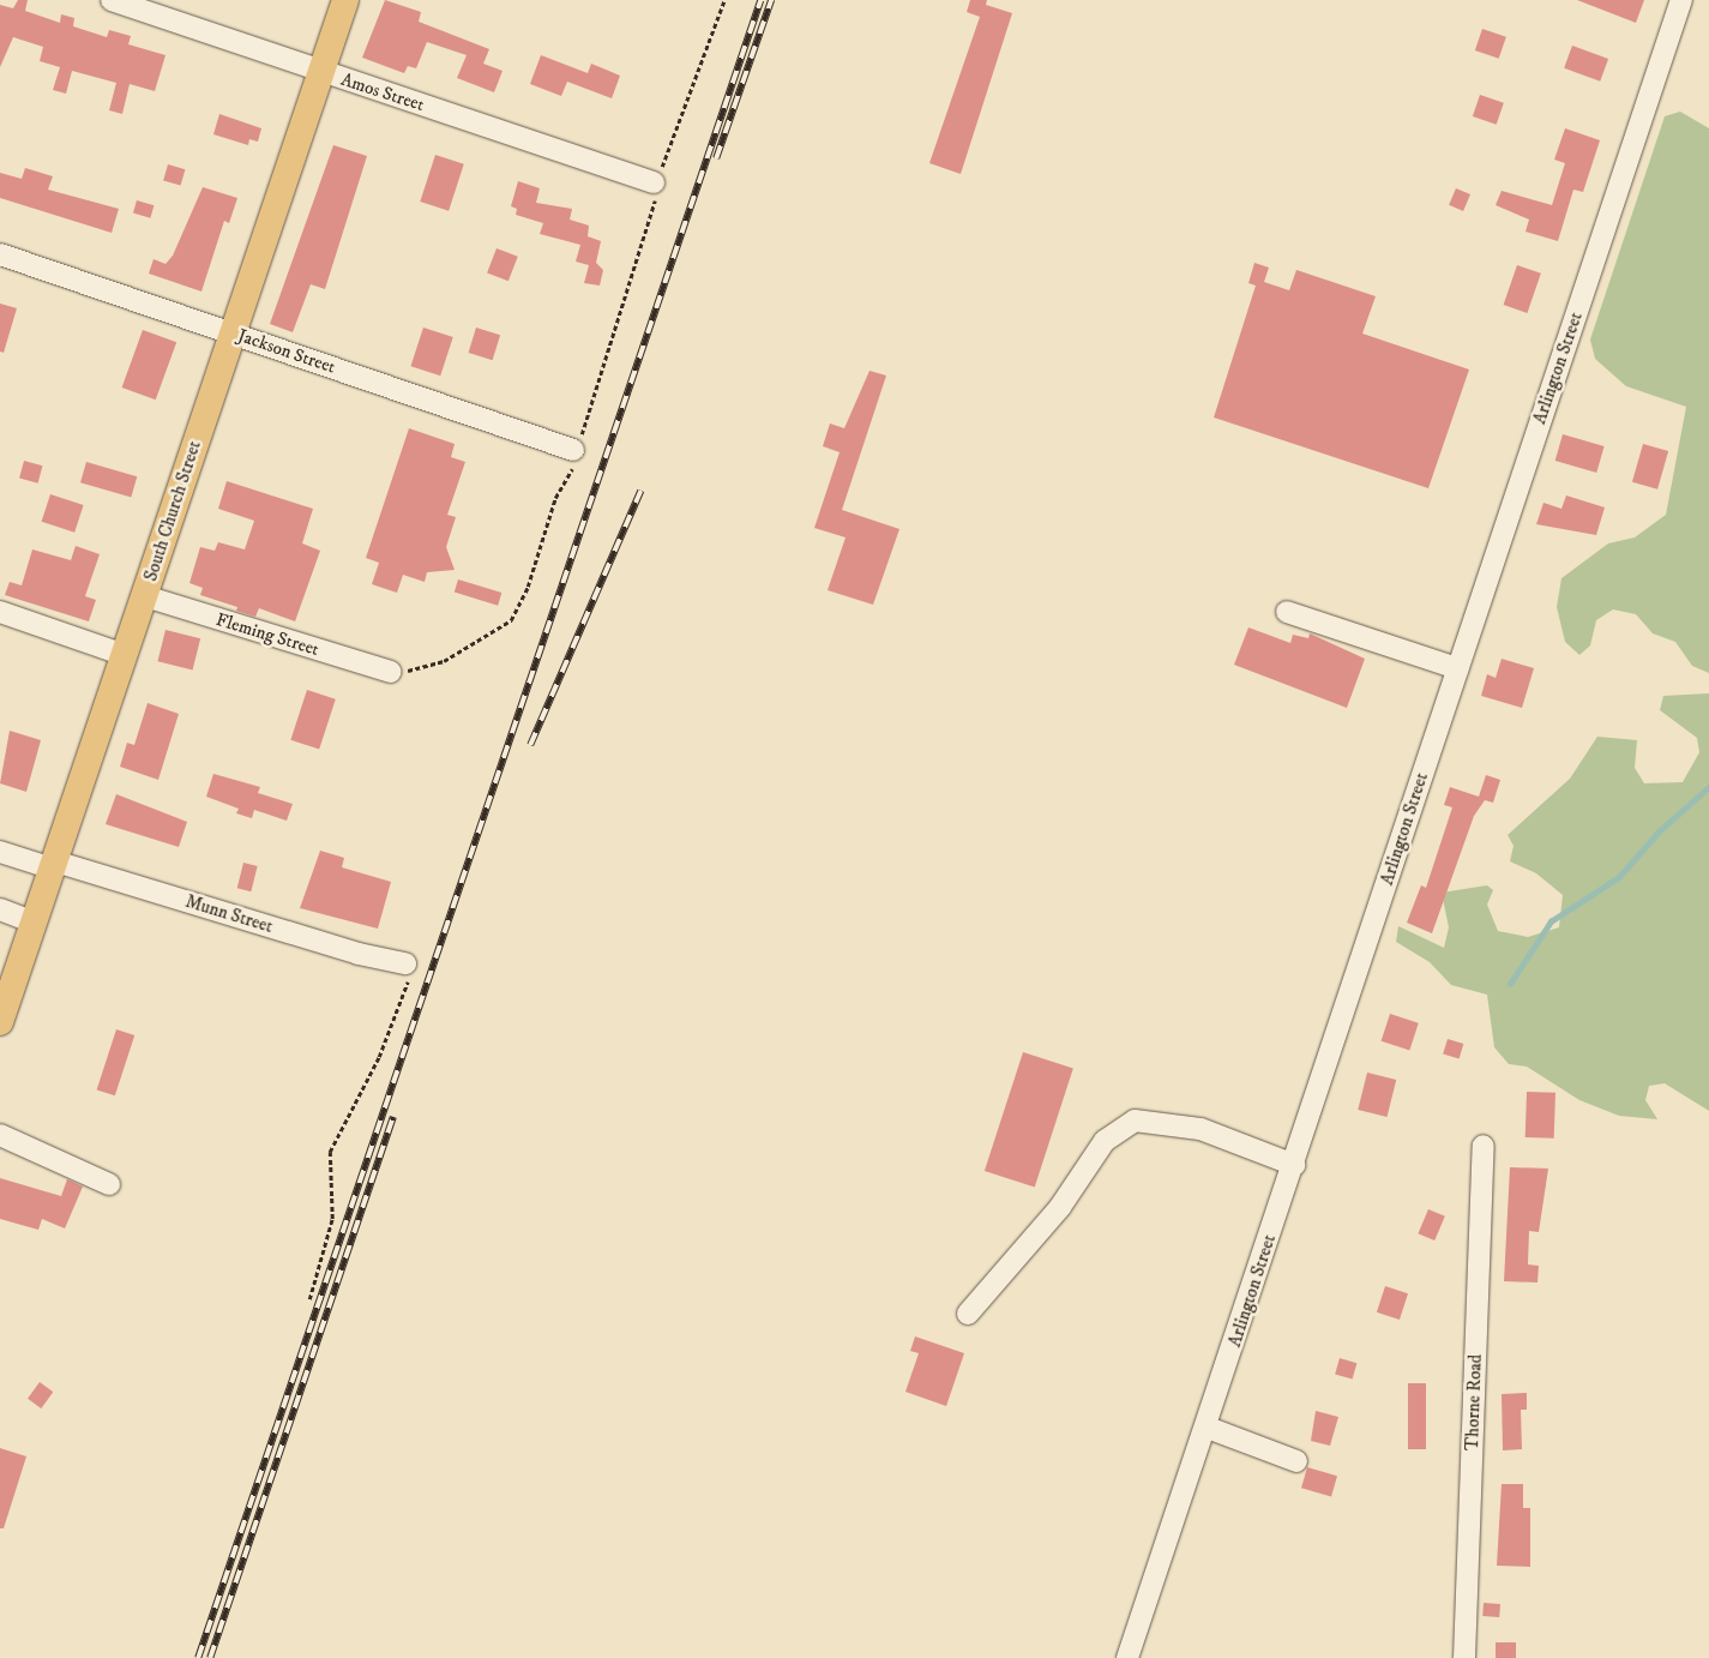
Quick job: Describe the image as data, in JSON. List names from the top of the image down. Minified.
{"streets":{"main road":["South Church Street"],"street":["Amos Street","Jackson Street","Arlington Street","Fleming Street","Munn Street","Thorne Road"]},"crossings":[["Amos Street","South Church Street"],["Jackson Street","South Church Street"],["South Church Street","Fleming Street"],["South Church Street","Munn Street"]]}
